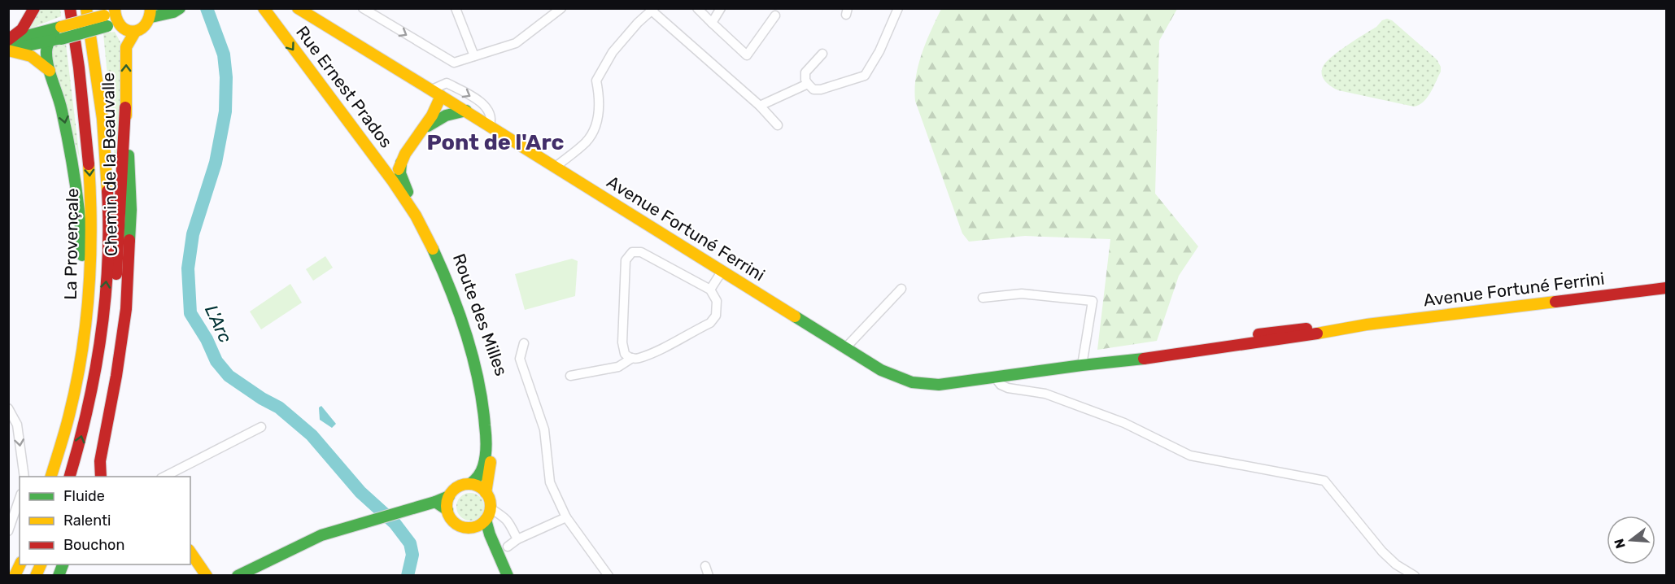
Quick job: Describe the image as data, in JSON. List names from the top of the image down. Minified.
{"streets":{"main road":["Rue Ernest Prados","Chemin de la Beauvalle","Avenue Fortuné Ferrini","La Provençale","Route des Milles"]},"crossings":[["Rue Ernest Prados","Route des Milles"]],"one_way":["Rue Ernest Prados"],"districts":["Pont de l'Arc"],"water":["L'Arc"],"legend":["Fluide","Ralenti","Bouchon"],"north":"left"}
